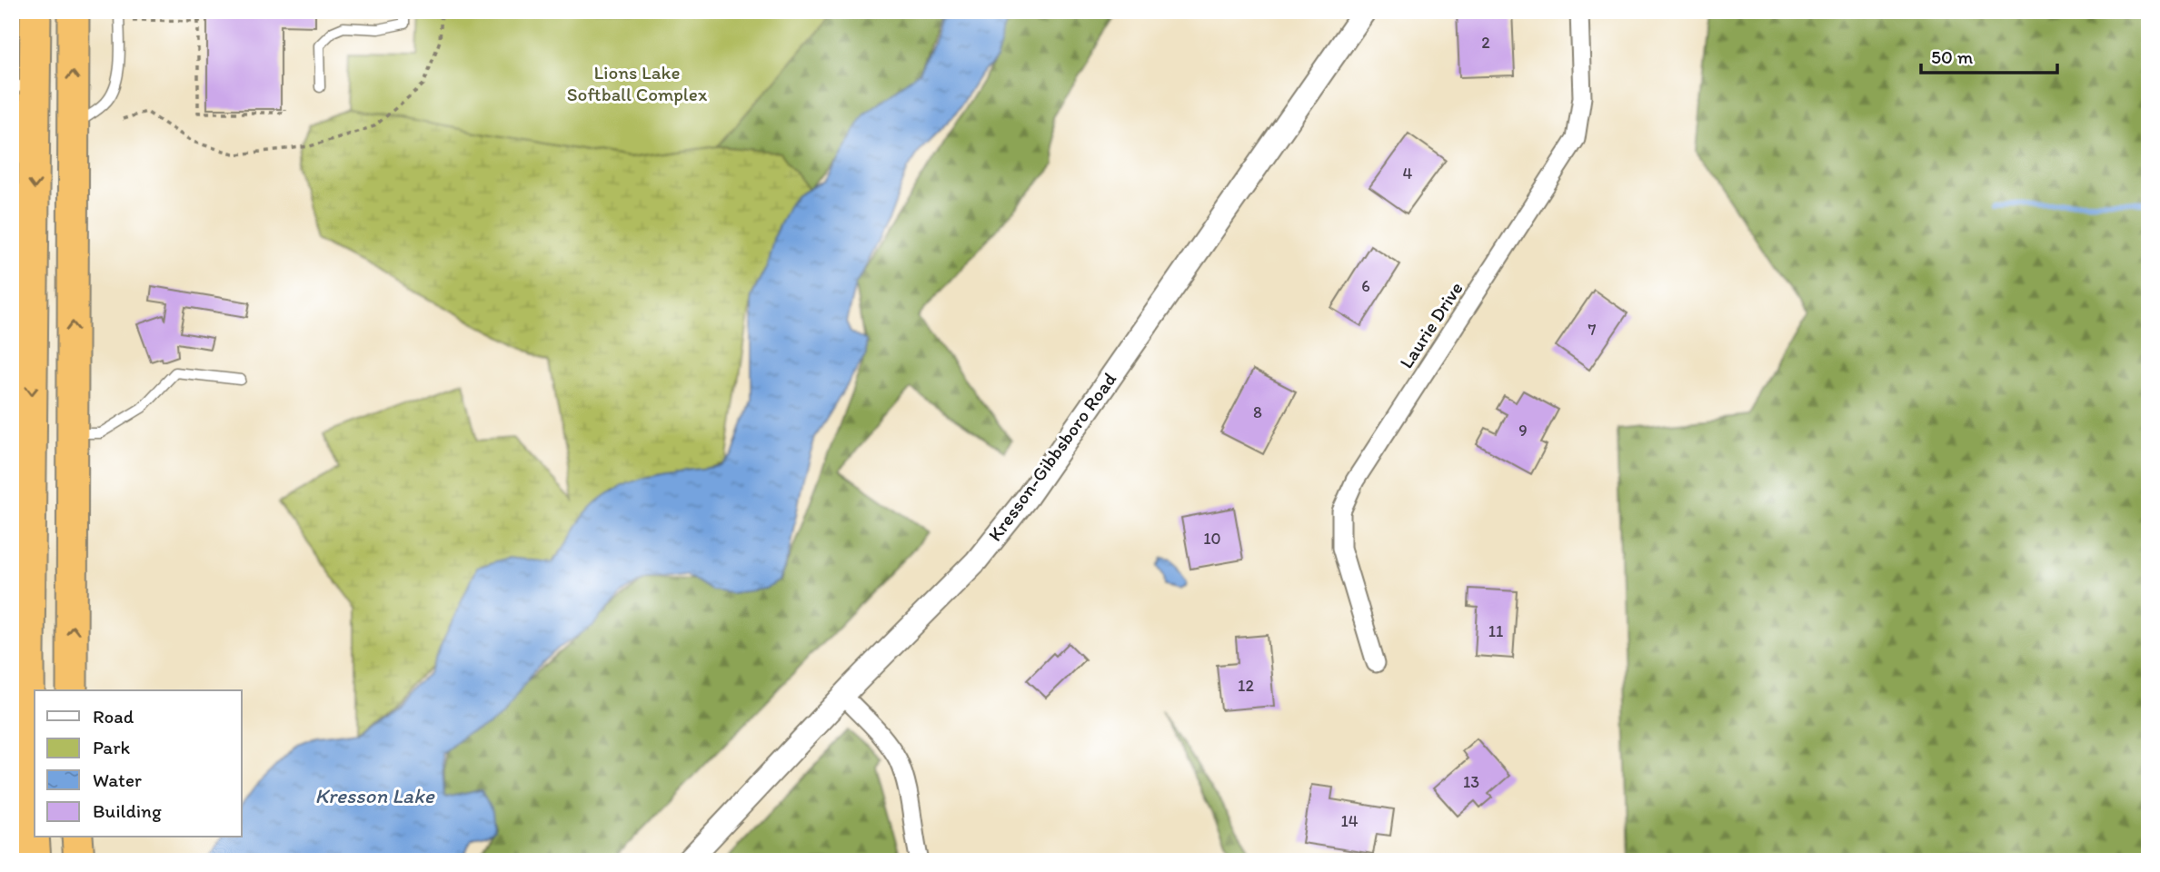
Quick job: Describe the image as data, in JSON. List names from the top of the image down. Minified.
{"streets":{"street":["Laurie Drive","Kresson-Gibbsboro Road"]},"water":["Kresson Lake"],"parks":["Lions Lake Softball Complex"],"house_numbers":["2","4","6","7","8","9","10","11","12","13","14"],"legend":["Road","Park","Water","Building"],"scale_bar":"50 m"}
